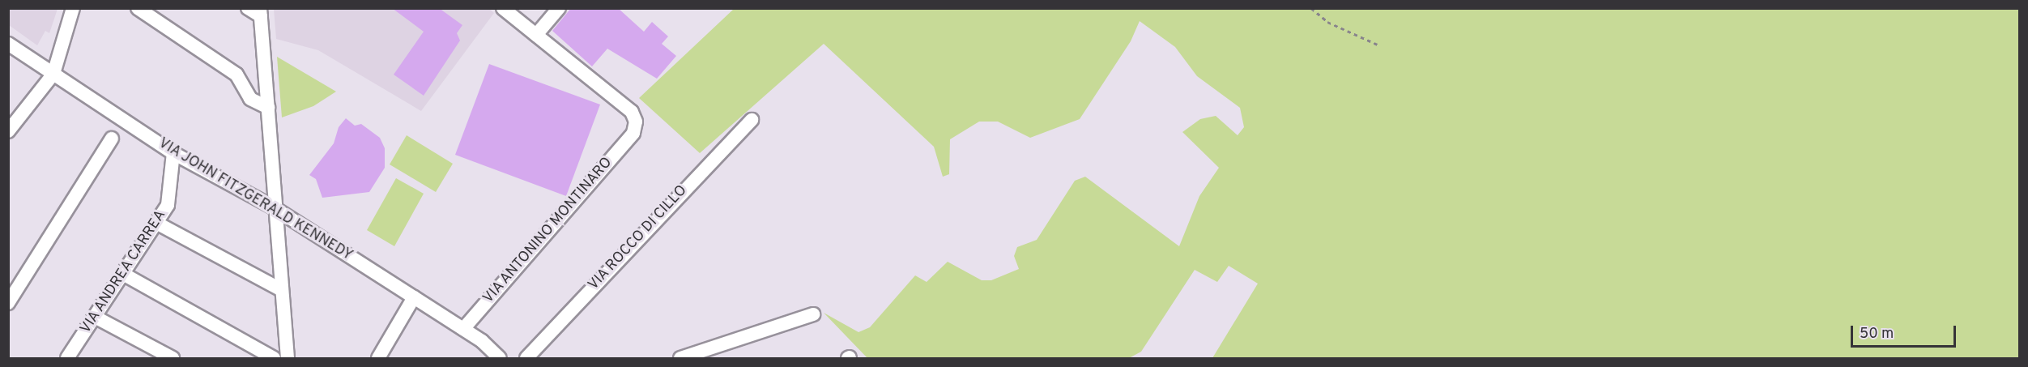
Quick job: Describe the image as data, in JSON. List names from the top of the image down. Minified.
{"streets":{"street":["VIA JOHN FITZGERALD KENNEDY","VIA ANTONINO MONTINARO","VIA ROCCO DI CILLO","VIA ANDREA CARREA"]},"crossings":[["VIA JOHN FITZGERALD KENNEDY","VIA ANTONINO MONTINARO"],["VIA JOHN FITZGERALD KENNEDY","VIA ANDREA CARREA"]],"scale_bar":"50 m"}
